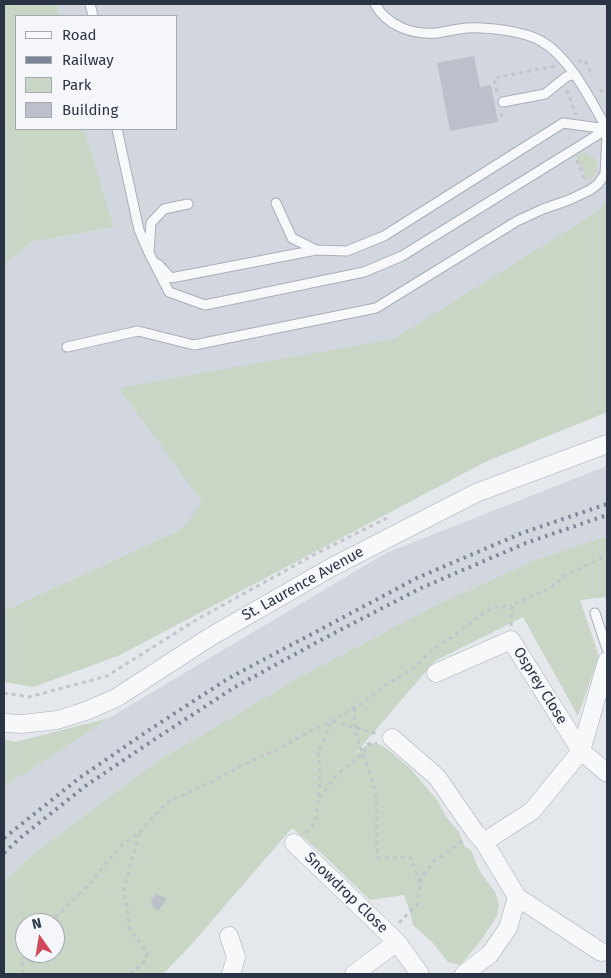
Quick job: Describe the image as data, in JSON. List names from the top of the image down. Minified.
{"streets":{"street":["St. Laurence Avenue","Osprey Close","Snowdrop Close"]},"legend":["Road","Railway","Park","Building"],"north":"top"}
